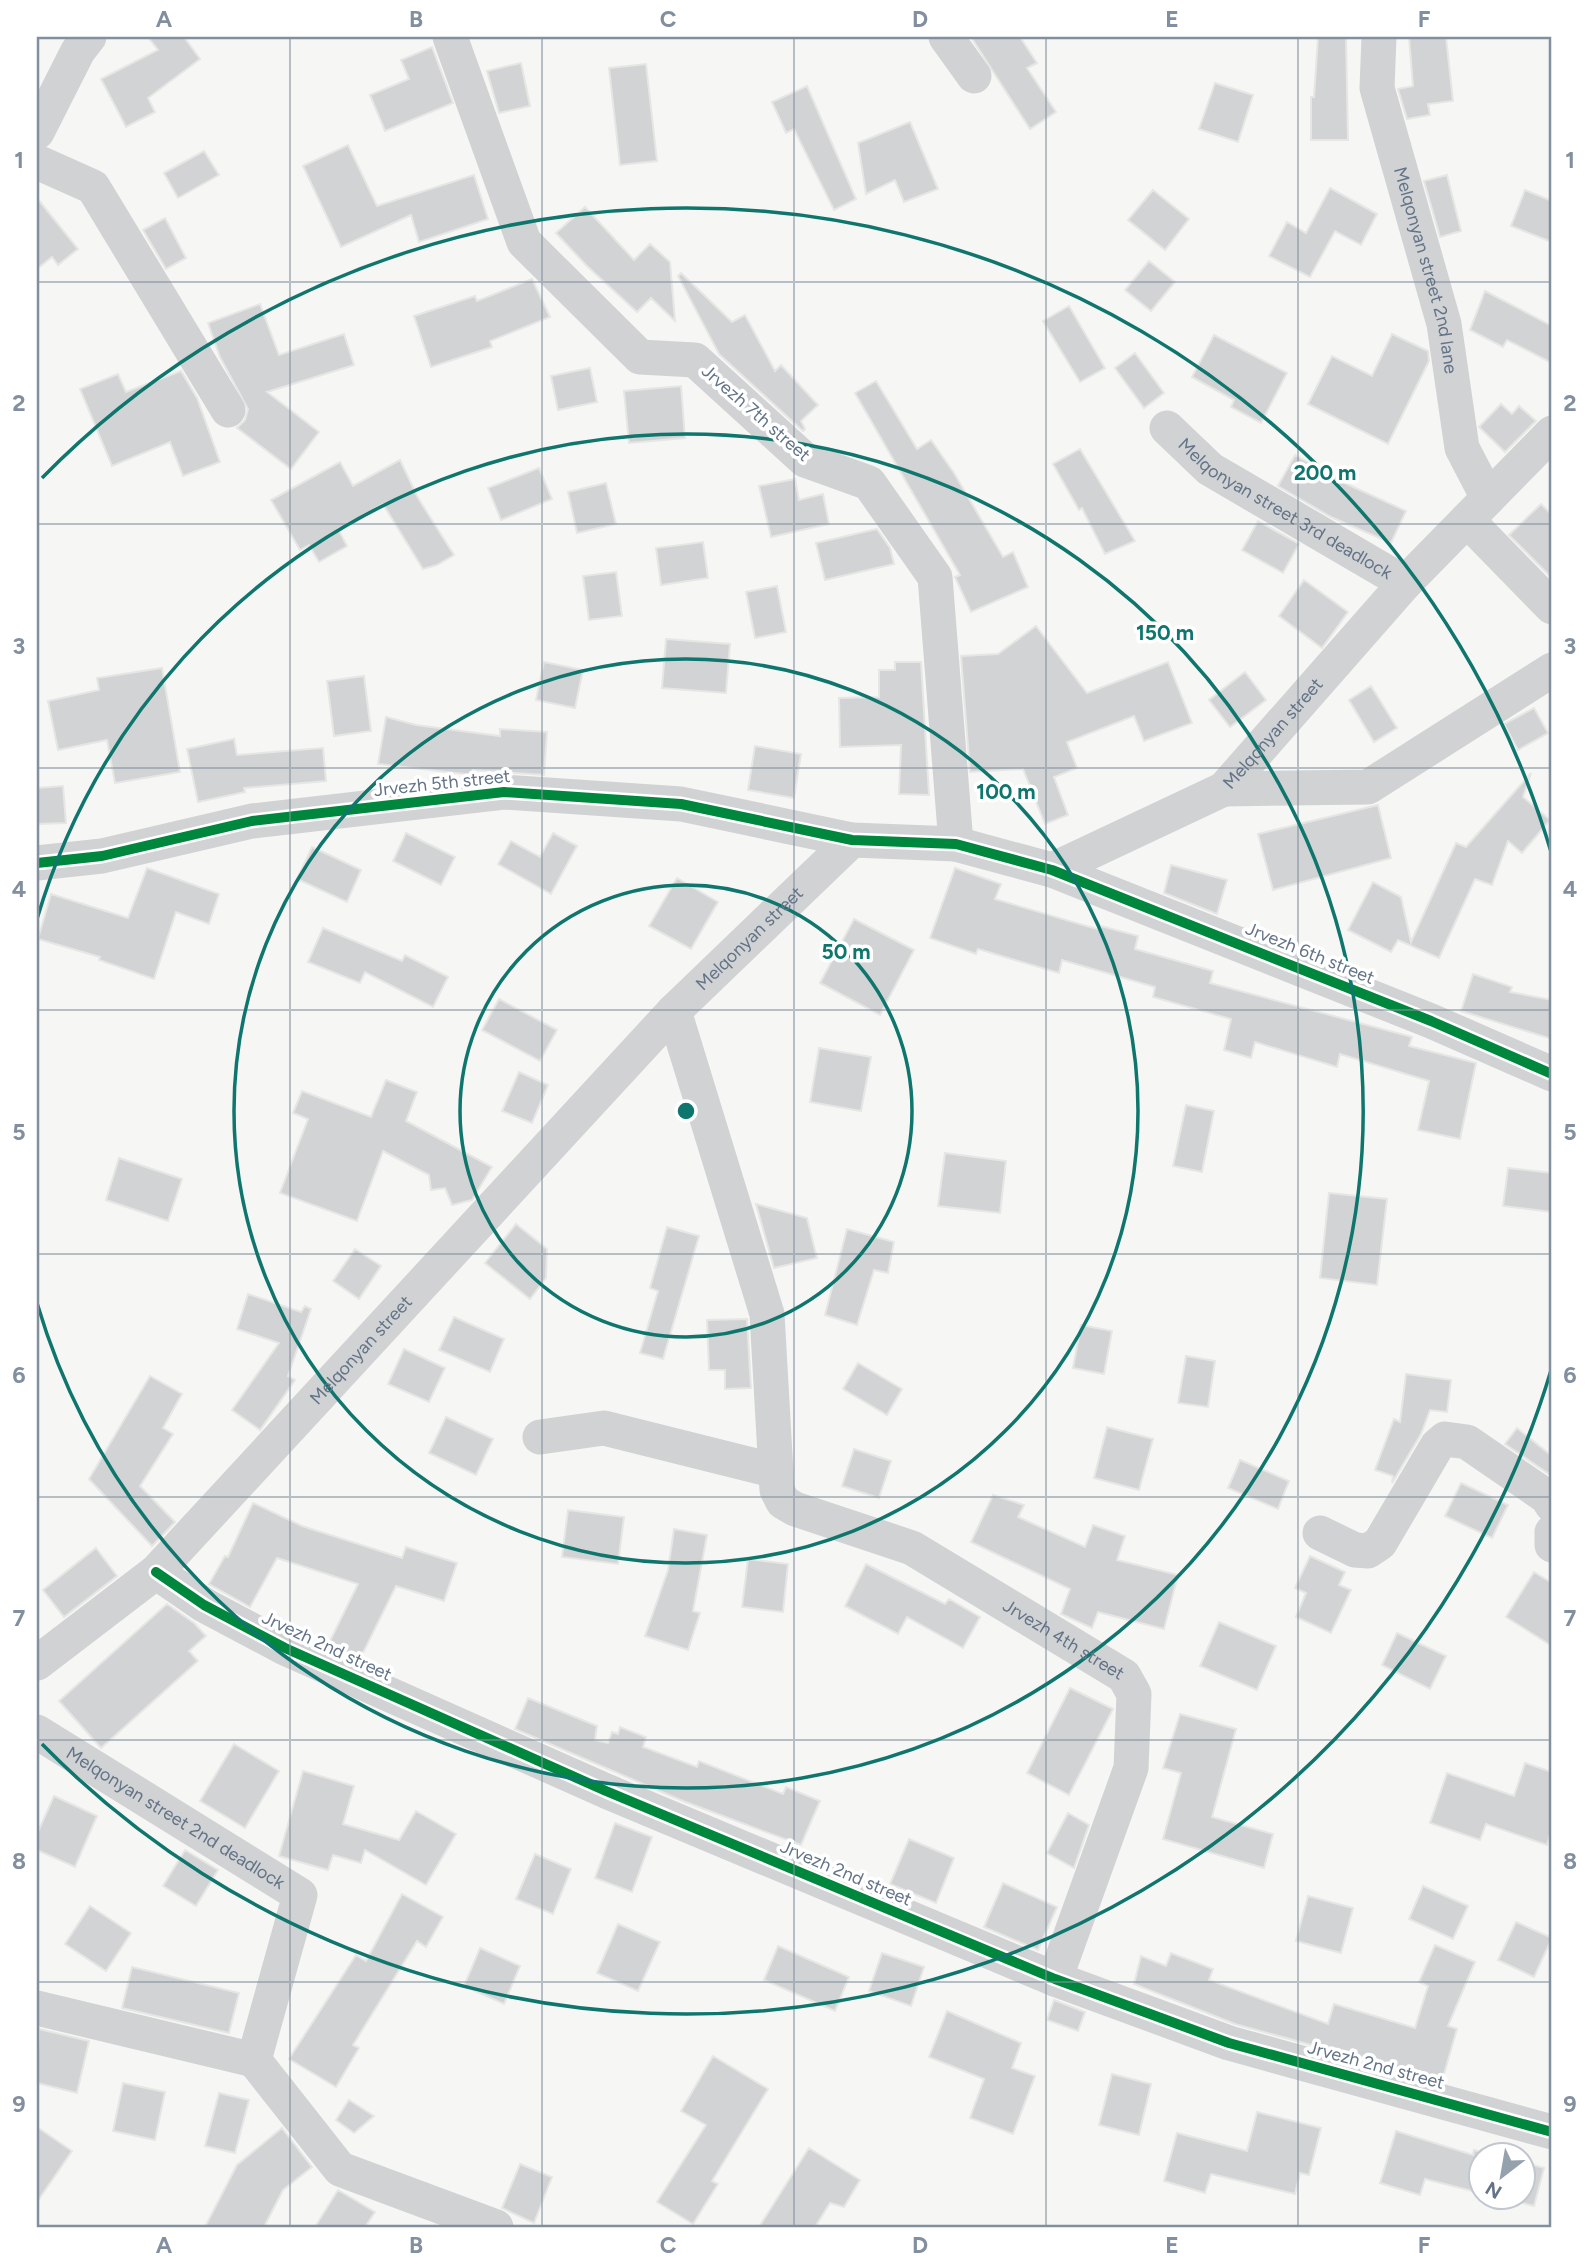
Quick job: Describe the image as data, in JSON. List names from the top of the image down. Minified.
{"streets":{"street":["Melqonyan street 2nd lane","Jrvezh 7th street","Melqonyan street 3rd deadlock","Melqonyan street","Jrvezh 5th street","Jrvezh 6th street","Jrvezh 4th street","Jrvezh 2nd street","Melqonyan street 2nd deadlock"]},"crossings":[["Melqonyan street 2nd lane","Melqonyan street"],["Melqonyan street 3rd deadlock","Melqonyan street"],["Melqonyan street","Jrvezh 5th street"],["Melqonyan street","Jrvezh 6th street"],["Melqonyan street","Jrvezh 4th street"],["Melqonyan street","Jrvezh 2nd street"],["Jrvezh 4th street","Jrvezh 2nd street"]],"north":"bottom left","grid":{"columns":["A","B","C","D","E","F"],"rows":["1","2","3","4","5","6","7","8","9"]},"rings":["200 m","150 m","100 m","50 m"]}
